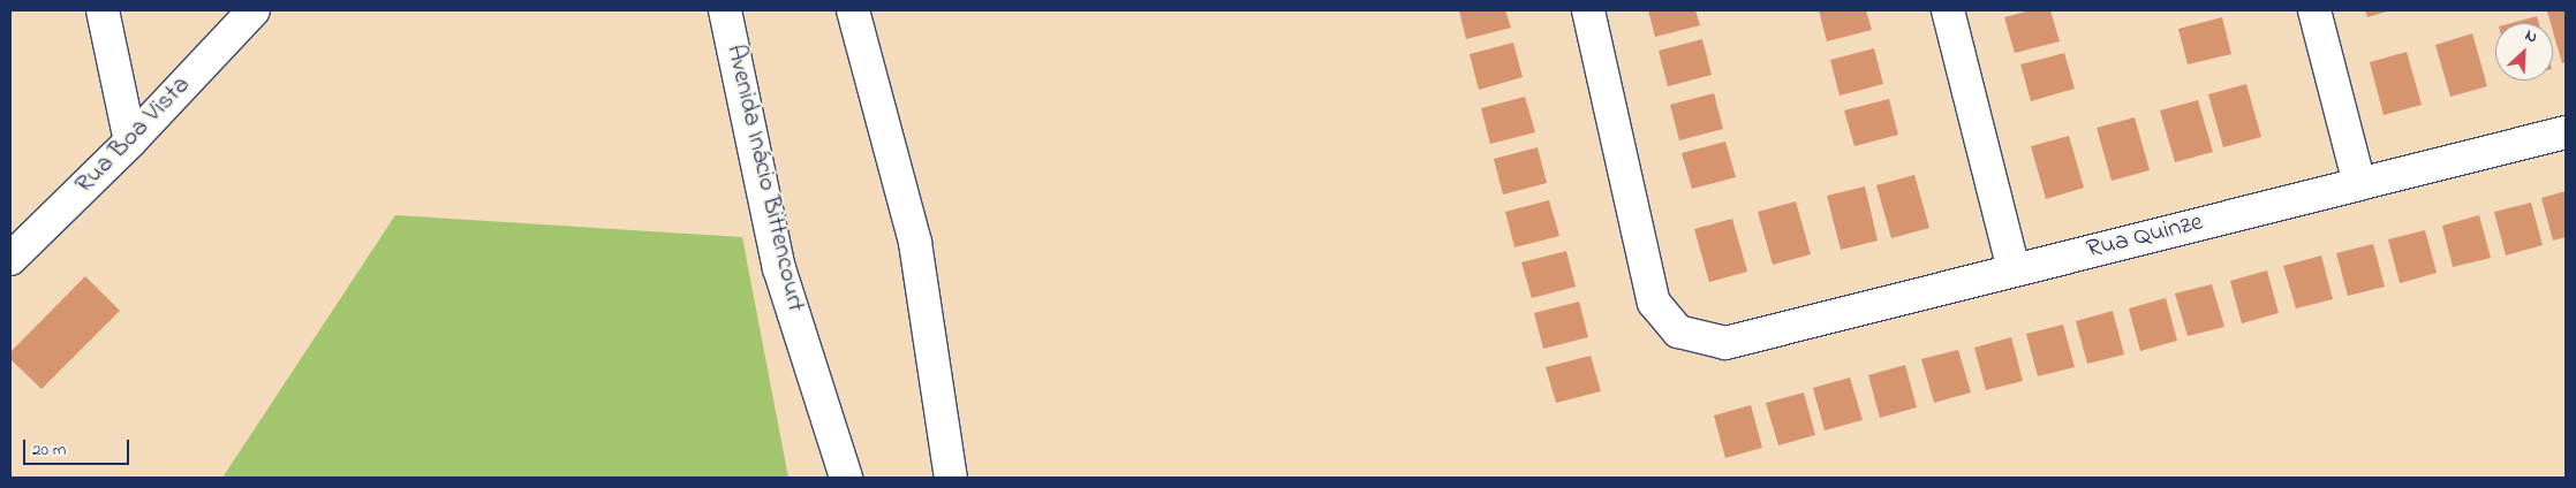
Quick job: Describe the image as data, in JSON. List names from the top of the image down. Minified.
{"streets":{"street":["Rua Boa Vista","Avenida Inácio Bittencourt","Rua Quinze"]},"scale_bar":"20 m","north":"top right"}
